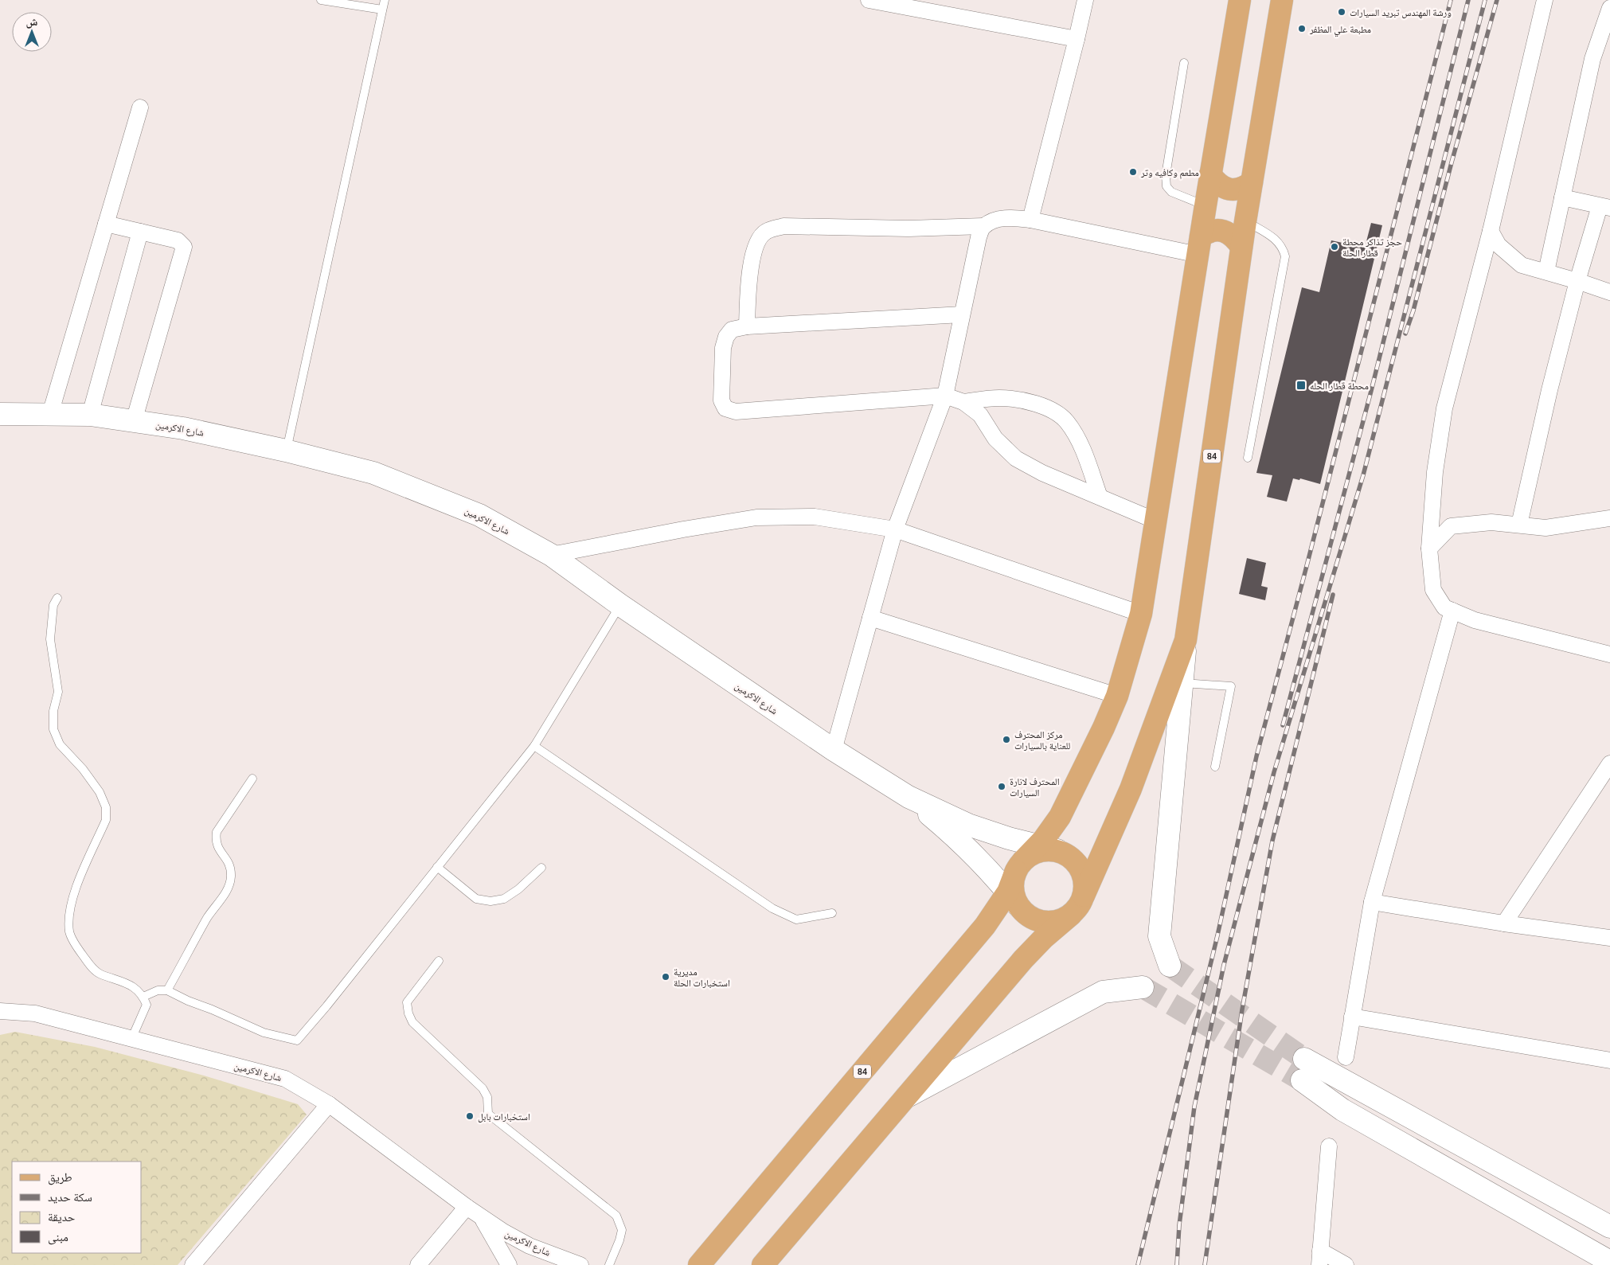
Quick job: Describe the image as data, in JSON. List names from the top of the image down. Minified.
{"streets":{"main road":["84"],"street":["شارع الاكرمين"]},"crossings":[["شارع الاكرمين","84"]],"places":{"other":["ورشة المهندس تبريد السيارات","مطبعة علي المظفر","مطعم وكافيه وتر","حجز تذاكر محطة قطار الحلة","مركز المحترف للعناية بالسيارات","المحترف لانارة السيارات","مديرية استخبارات الحلة","استخبارات بابل"],"transit":["محطة قطار الحله"]},"legend":["طريق","سكة حديد","حديقة","مبنى"],"north":"top"}
